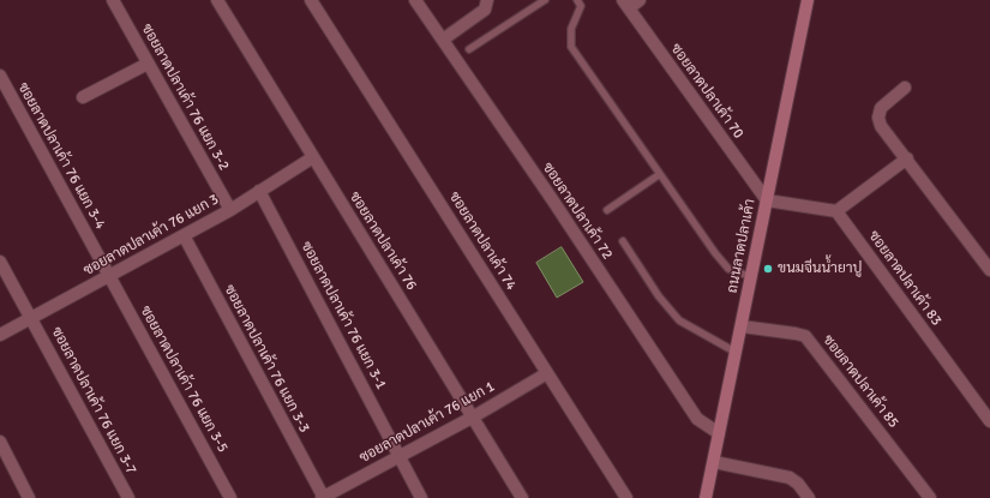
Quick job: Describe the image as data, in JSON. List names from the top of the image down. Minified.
{"streets":{"main road":["ถนนลาดปลาเค้า"],"street":["ซอยลาดปลาเค้า 70","ซอยลาดปลาเค้า 76 แยก 3-2","ซอยลาดปลาเค้า 76 แยก 3-4","ซอยลาดปลาเค้า 72","ซอยลาดปลาเค้า 76 แยก 3","ซอยลาดปลาเค้า 76","ซอยลาดปลาเค้า 74","ซอยลาดปลาเค้า 83","ซอยลาดปลาเค้า 76 แยก 3-1","ซอยลาดปลาเค้า 76 แยก 3-3","ซอยลาดปลาเค้า 76 แยก 3-5","ซอยลาดปลาเค้า 85","ซอยลาดปลาเค้า 76 แยก 3-7","ซอยลาดปลาเค้า 76 แยก 1"]},"crossings":[["ซอยลาดปลาเค้า 70","ถนนลาดปลาเค้า"],["ซอยลาดปลาเค้า 76 แยก 3-2","ซอยลาดปลาเค้า 76 แยก 3"],["ซอยลาดปลาเค้า 76 แยก 3-4","ซอยลาดปลาเค้า 76 แยก 3"],["ซอยลาดปลาเค้า 76 แยก 3-4","ซอยลาดปลาเค้า 76 แยก 3-5"],["ซอยลาดปลาเค้า 72","ถนนลาดปลาเค้า"],["ซอยลาดปลาเค้า 76 แยก 3","ซอยลาดปลาเค้า 76"],["ซอยลาดปลาเค้า 76 แยก 3","ซอยลาดปลาเค้า 76 แยก 3-1"],["ซอยลาดปลาเค้า 76 แยก 3","ซอยลาดปลาเค้า 76 แยก 3-3"],["ซอยลาดปลาเค้า 76 แยก 3","ซอยลาดปลาเค้า 76 แยก 3-5"],["ซอยลาดปลาเค้า 76 แยก 3","ซอยลาดปลาเค้า 76 แยก 3-7"],["ซอยลาดปลาเค้า 76","ซอยลาดปลาเค้า 76 แยก 1"],["ซอยลาดปลาเค้า 74","ซอยลาดปลาเค้า 76 แยก 1"],["ถนนลาดปลาเค้า","ซอยลาดปลาเค้า 85"],["ซอยลาดปลาเค้า 76 แยก 3-1","ซอยลาดปลาเค้า 76 แยก 1"],["ซอยลาดปลาเค้า 76 แยก 3-3","ซอยลาดปลาเค้า 76 แยก 1"]],"places":["ขนมจีนน้ำยาปู"]}
